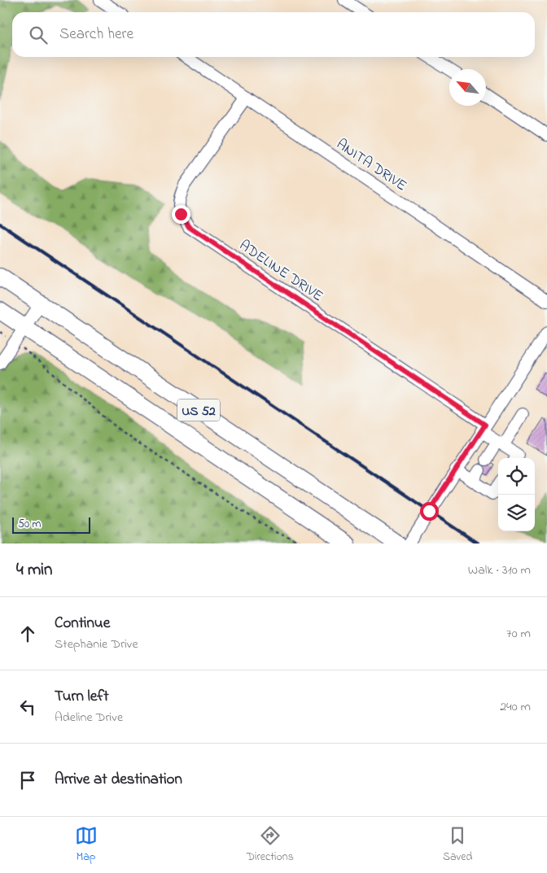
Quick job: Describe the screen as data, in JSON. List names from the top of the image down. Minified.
{"streets":{"highway":["US 52"],"street":["ANITA DRIVE","ADELINE DRIVE"]},"crossings":[["ANITA DRIVE","ADELINE DRIVE"]],"scale_bar":"50 m","north":"top left","page":{"search":"Search here","scale":"50 m","heading":["4 min","Walk · 310 m"],"list":[["Continue","Stephanie Drive","70 m"],["Turn left","Adeline Drive","240 m"],"Arrive at destination"],"nav":["Map","Directions","Saved"]}}
